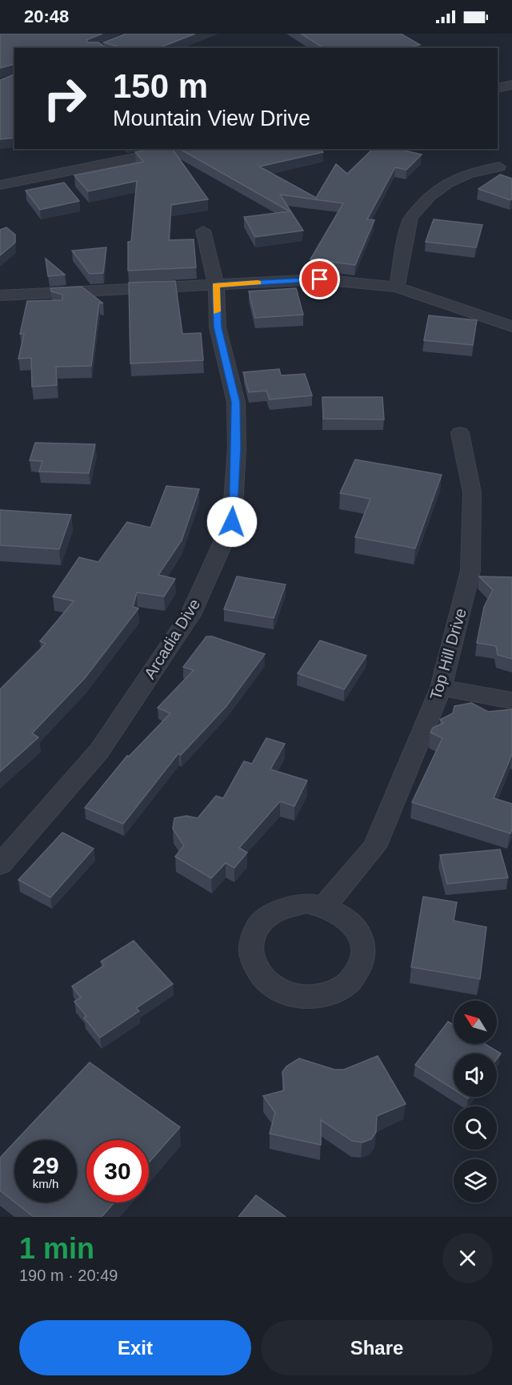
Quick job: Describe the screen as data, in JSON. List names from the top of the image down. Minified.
{"streets":{"street":["Arcadia Dive","Top Hill Drive"]},"north":"top left","page":{"status":"20:48","turn":["150 m","Mountain View Drive"],"speed":"29 km/h","limit":"30","heading":["1 min","190 m · 20:49"],"buttons":["Exit","Share"]}}
